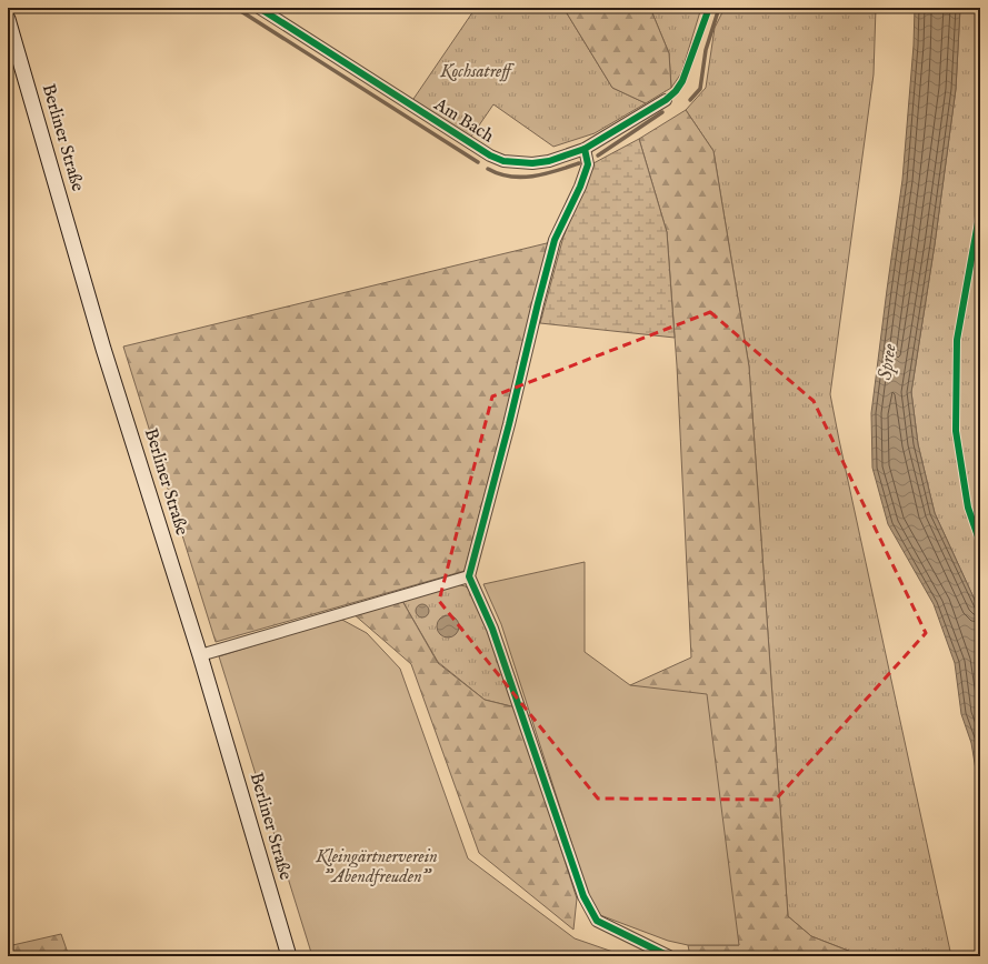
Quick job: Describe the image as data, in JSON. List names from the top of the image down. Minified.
{"streets":{"main road":["Berliner Straße"],"street":["Am Bach"]},"water":["Spree"],"parks":["Kochsatreff","Kleingärtnerverein \"Abendfreuden\""]}
